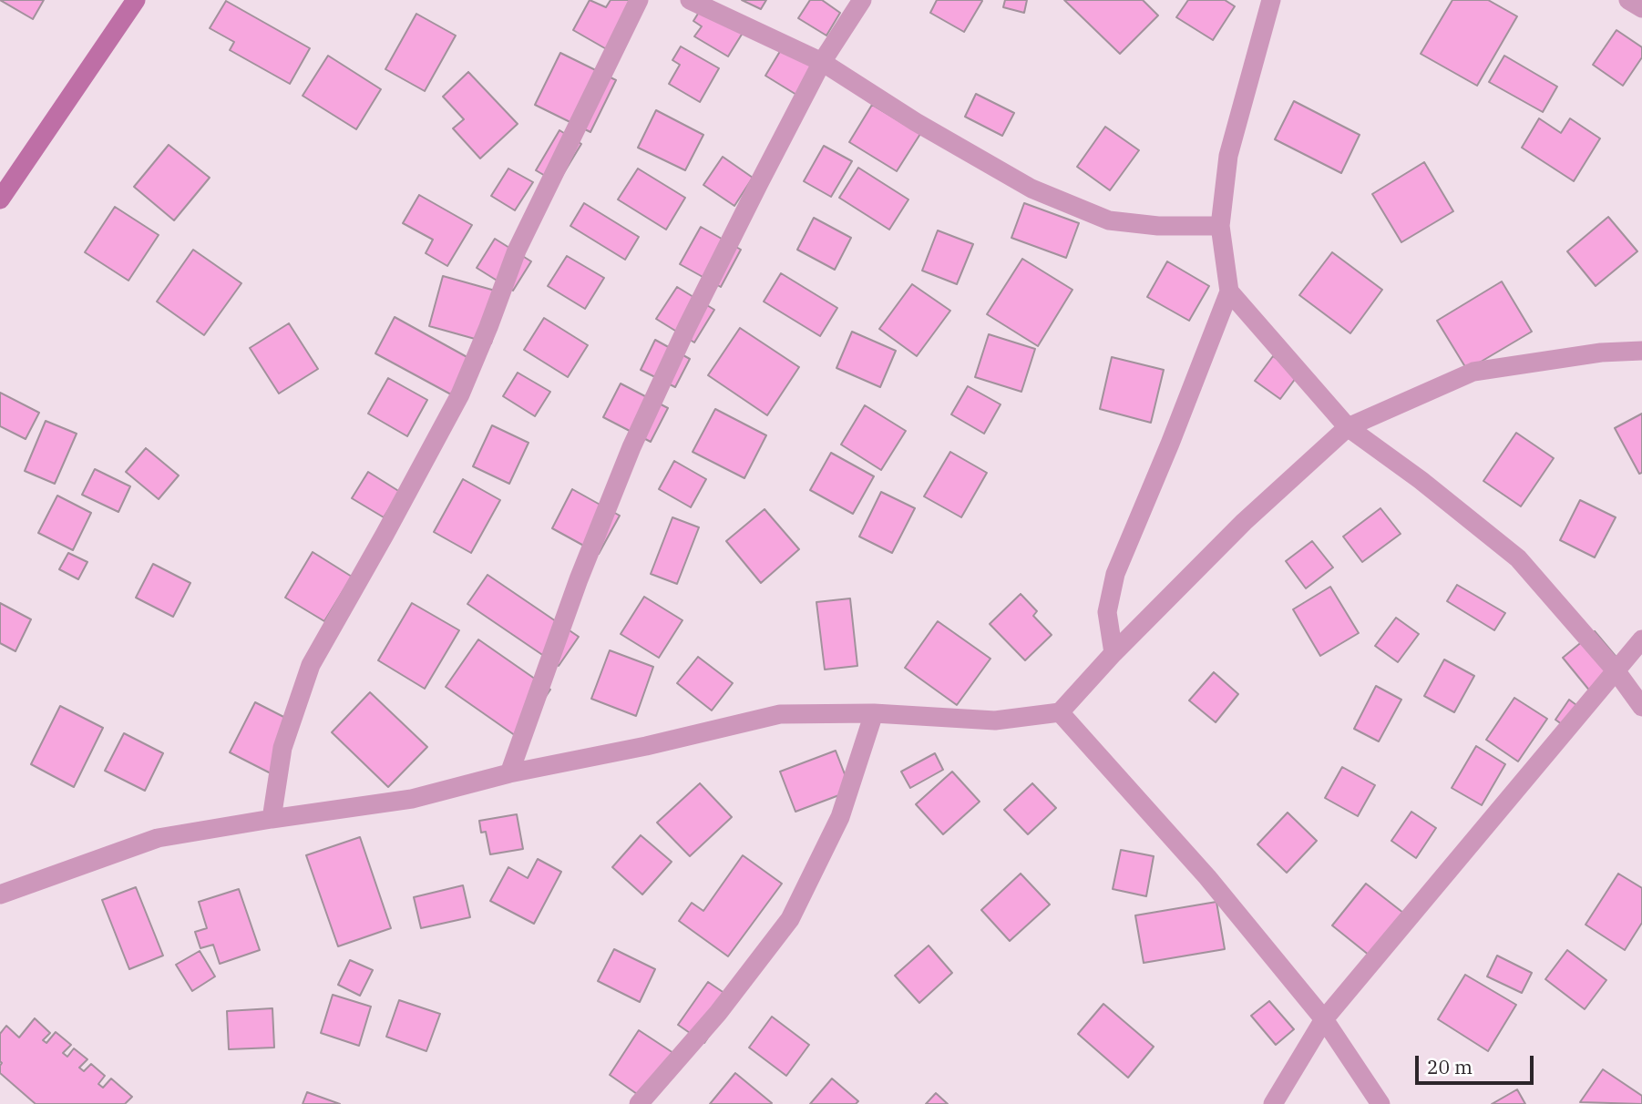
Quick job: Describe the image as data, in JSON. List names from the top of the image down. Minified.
{"scale_bar":"20 m"}
